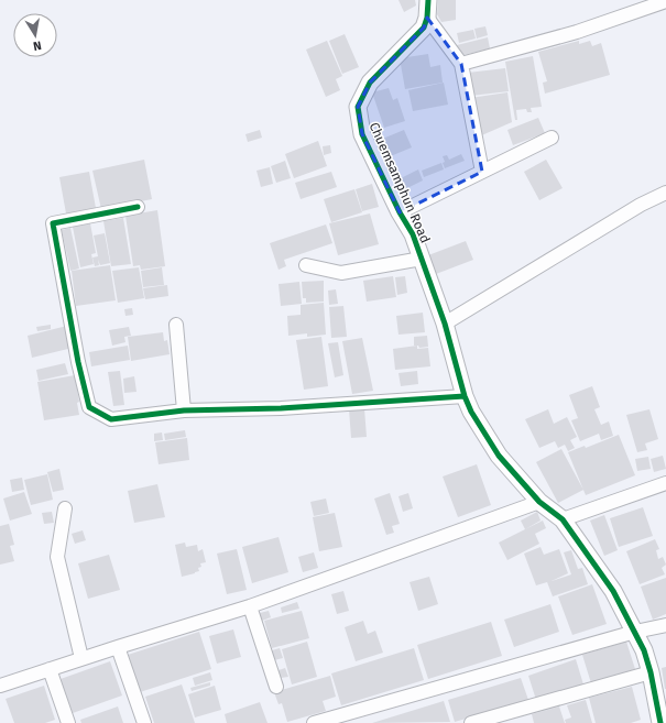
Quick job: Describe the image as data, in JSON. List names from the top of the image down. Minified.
{"streets":{"street":["Chuemsamphun Road"]},"north":"bottom"}
